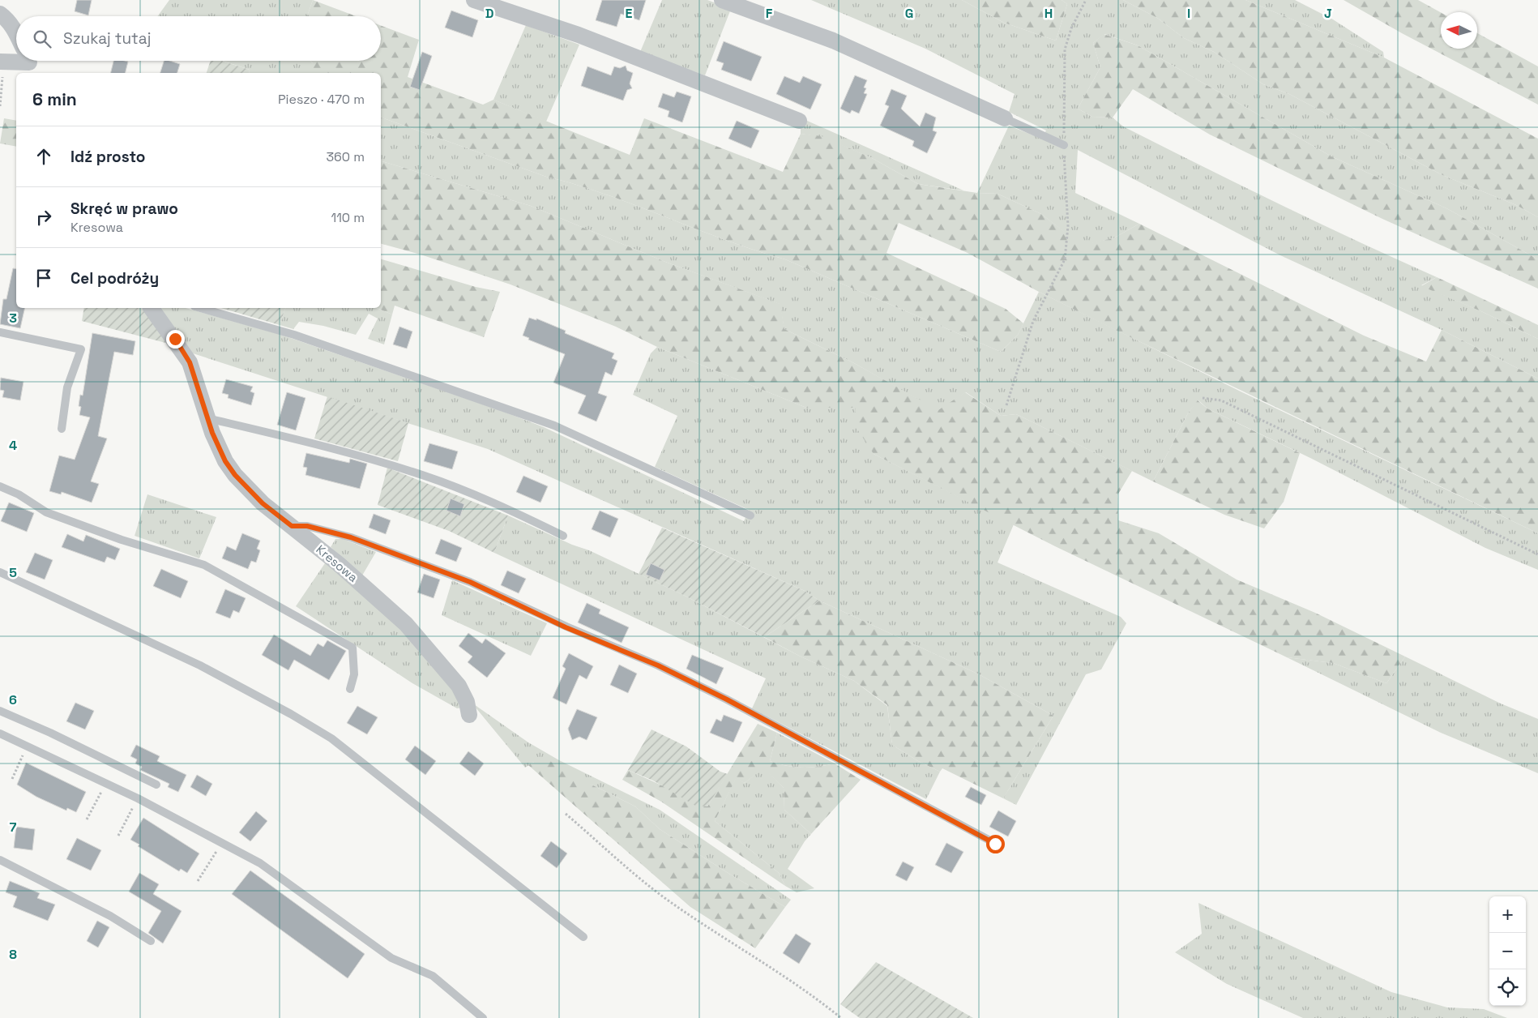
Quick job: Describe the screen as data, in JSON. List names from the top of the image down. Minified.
{"streets":{"street":["Kresowa"]},"north":"left","page":{"search":"Szukaj tutaj","heading":["6 min","Pieszo · 470 m"],"list":[["Idź prosto","360 m"],["Skręć w prawo","Kresowa","110 m"],"Cel podróży"],"map_buttons":["+","−"]},"grid":{"columns":["D","E","F","G","H","I","J"],"rows":["3","4","5","6","7","8"]}}
